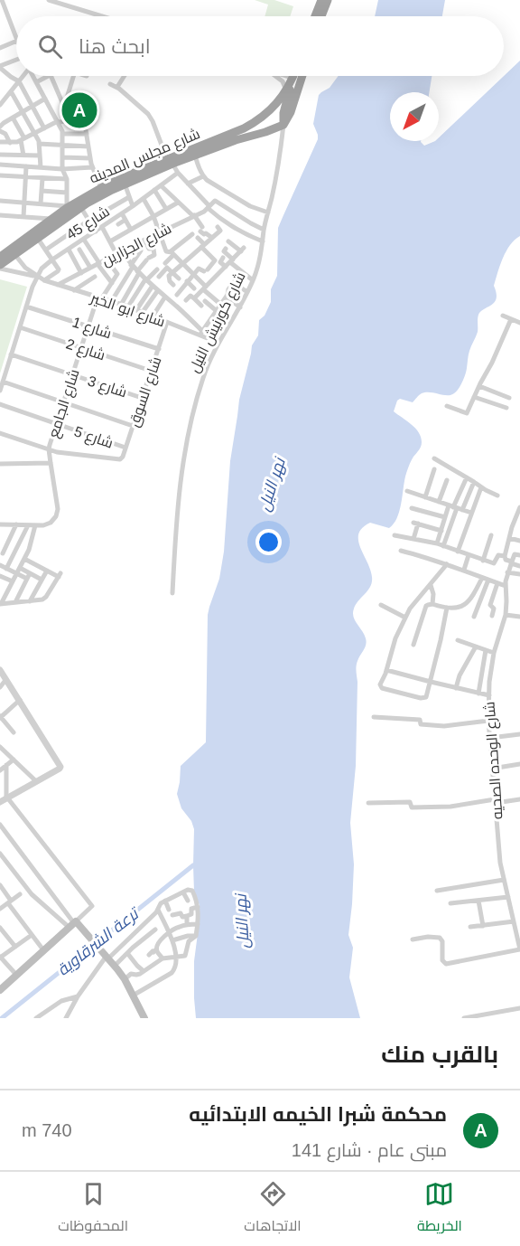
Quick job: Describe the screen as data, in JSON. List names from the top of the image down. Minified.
{"streets":{"highway":["شارع مجلس المدينه","شارع كورنيش النيل"],"street":["شارع 45","شارع الجزارين","شارع ابو الخير","شارع 1","شارع 2","شارع 3","شارع السوق","شارع الجامع","شارع 5","شارع الوحده الصحيه"]},"crossings":[["شارع مجلس المدينه","شارع ابو الخير"],["شارع مجلس المدينه","شارع كورنيش النيل"],["شارع الجزارين","شارع ابو الخير"],["شارع الجزارين","شارع كورنيش النيل"],["شارع ابو الخير","شارع كورنيش النيل"],["شارع ابو الخير","شارع السوق"],["شارع ابو الخير","شارع الجامع"],["شارع 1","شارع السوق"],["شارع 1","شارع الجامع"],["شارع 2","شارع السوق"],["شارع 2","شارع الجامع"],["شارع 3","شارع السوق"],["شارع 3","شارع الجامع"],["شارع السوق","شارع الجامع"],["شارع السوق","شارع 5"],["شارع الجامع","شارع 5"]],"water":["نهر النيل","ترعة الشرقاوية"],"north":"bottom left","page":{"search":"ابحث هنا","pins":"A","heading":"بالقرب منك","list":[{"mark":"A","name":"محكمة شبرا الخيمه الابتدائيه","note":"مبنى عام · شارع 141","value":"740 m"}],"nav":["الخريطة","الاتجاهات","المحفوظات"]}}
